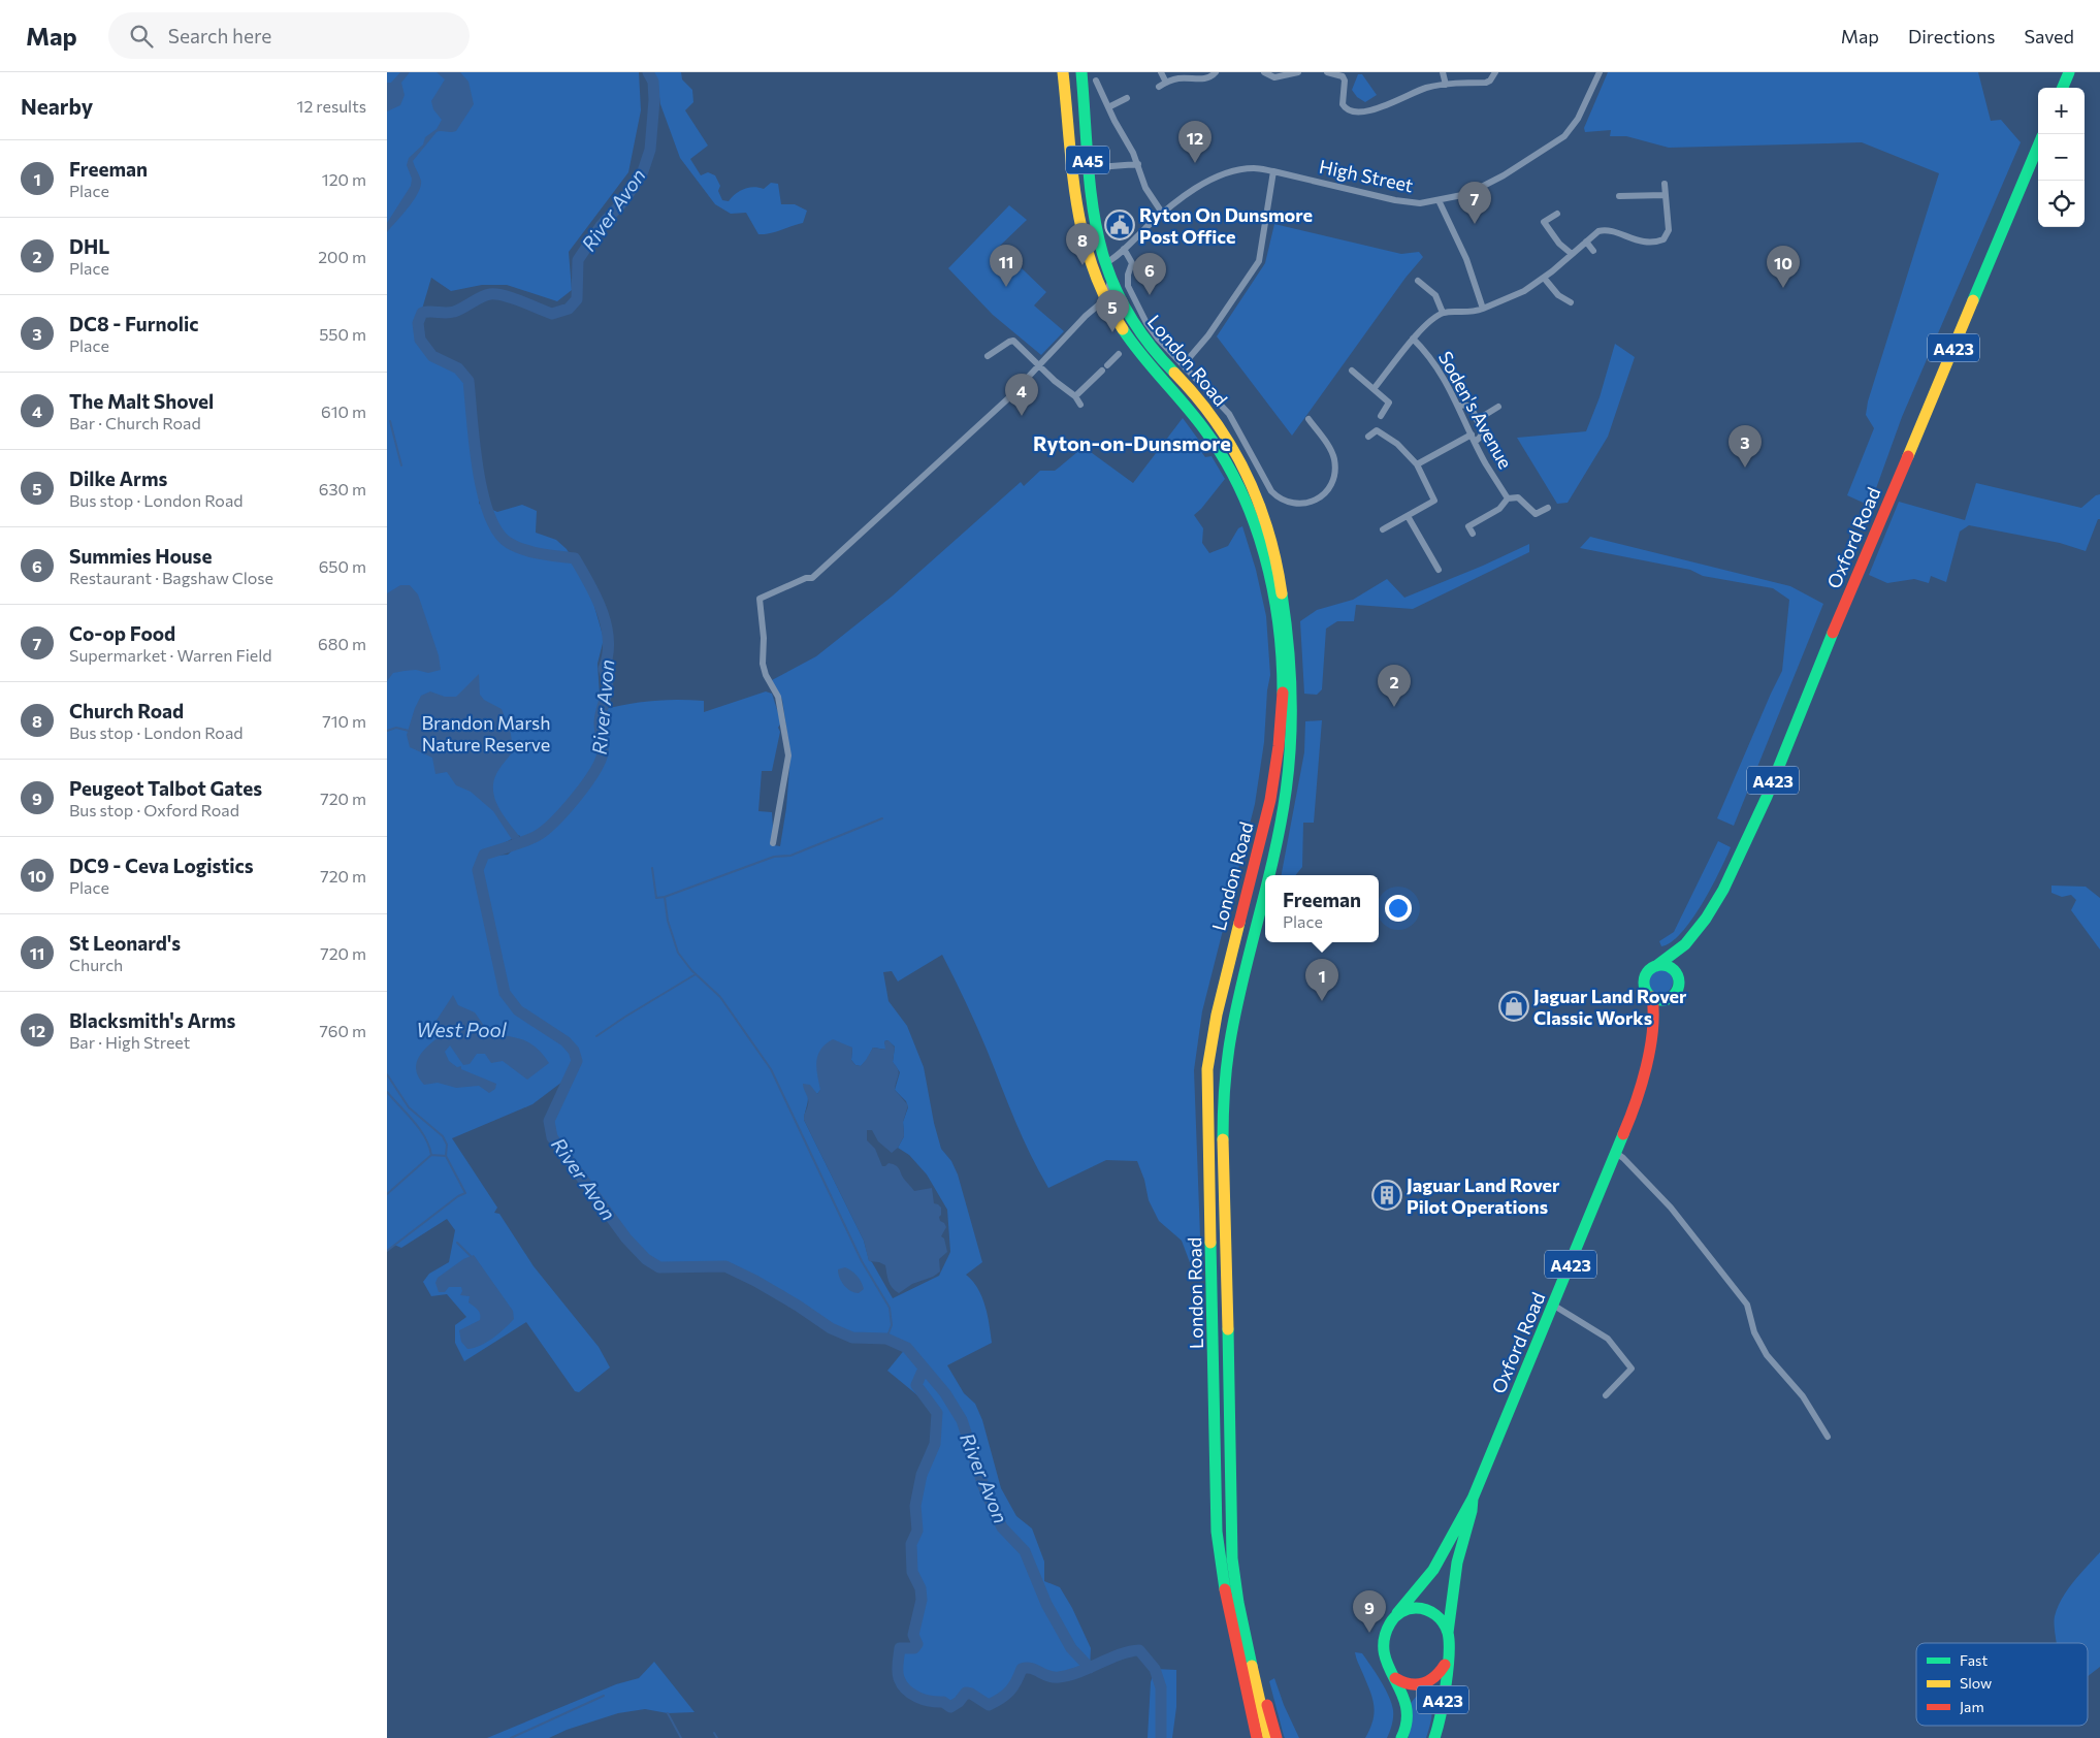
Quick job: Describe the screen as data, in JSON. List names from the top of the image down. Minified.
{"streets":{"highway":["A45","A423","London Road","Oxford Road"],"street":["High Street","Soden's Avenue"]},"crossings":[["High Street","London Road"],["A423","Oxford Road"]],"districts":["Ryton-on-Dunsmore"],"water":["River Avon","West Pool"],"parks":["Brandon Marsh Nature Reserve"],"places":{"public building":["Ryton On Dunsmore Post Office"],"shop":["Jaguar Land Rover Classic Works"],"building":["Jaguar Land Rover Pilot Operations"]},"legend":["Fast","Slow","Jam"],"page":{"header":"Map","search":"Search here","nav":["Map","Directions","Saved"],"heading":["Nearby","12 results"],"map_buttons":["+","−"],"pins":["12","7","8","11","10","6","5","4","3","2","1","9"],"list":[{"mark":"1","name":"Freeman","note":"Place","value":"120 m"},{"mark":"2","name":"DHL","note":"Place","value":"200 m"},{"mark":"3","name":"DC8 - Furnolic","note":"Place","value":"550 m"},{"mark":"4","name":"The Malt Shovel","note":"Bar · Church Road","value":"610 m"},{"mark":"5","name":"Dilke Arms","note":"Bus stop · London Road","value":"630 m"},{"mark":"6","name":"Summies House","note":"Restaurant · Bagshaw Close","value":"650 m"},{"mark":"7","name":"Co-op Food","note":"Supermarket · Warren Field","value":"680 m"},{"mark":"8","name":"Church Road","note":"Bus stop · London Road","value":"710 m"},{"mark":"9","name":"Peugeot Talbot Gates","note":"Bus stop · Oxford Road","value":"720 m"},{"mark":"10","name":"DC9 - Ceva Logistics","note":"Place","value":"720 m"},{"mark":"11","name":"St Leonard's","note":"Church","value":"720 m"},{"mark":"12","name":"Blacksmith's Arms","note":"Bar · High Street","value":"760 m"}],"popup":["Freeman","Place"]}}
